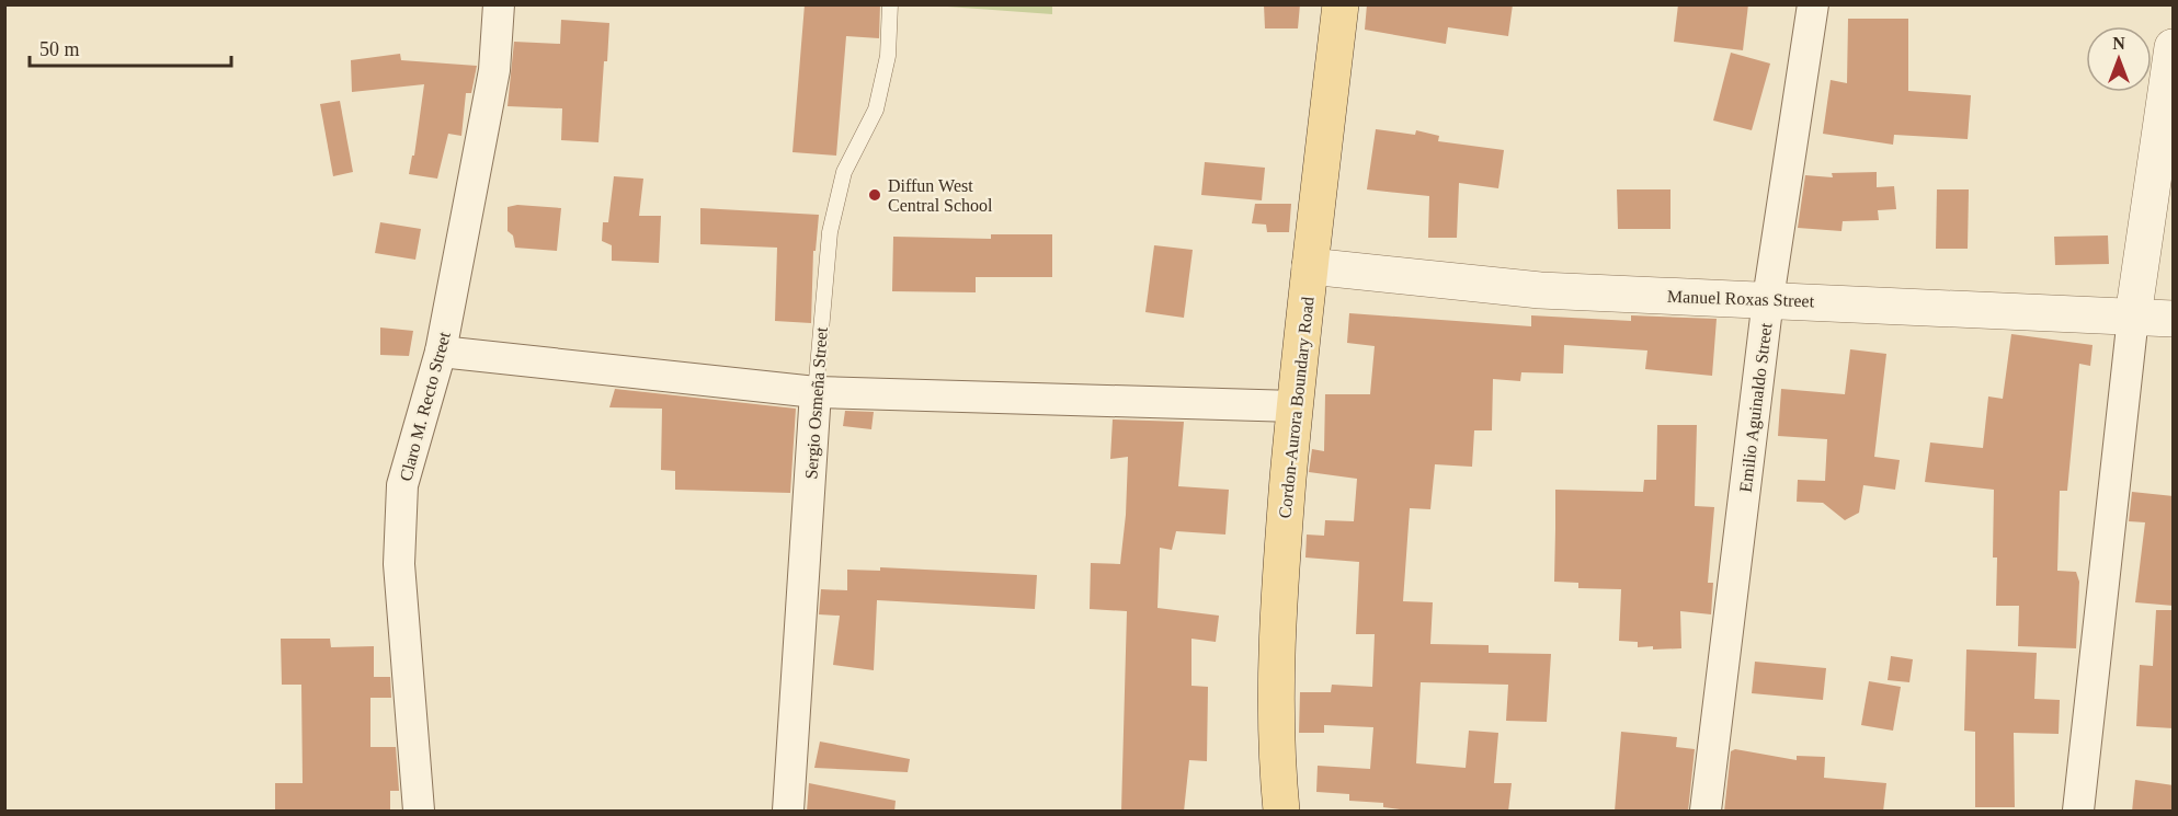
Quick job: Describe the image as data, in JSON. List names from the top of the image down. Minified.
{"streets":{"main road":["Cordon-Aurora Boundary Road"],"street":["Manuel Roxas Street","Sergio Osmeña Street","Claro M. Recto Street","Emilio Aguinaldo Street"]},"crossings":[["Manuel Roxas Street","Cordon-Aurora Boundary Road"],["Manuel Roxas Street","Emilio Aguinaldo Street"]],"places":["Diffun West Central School"],"scale_bar":"50 m","north":"top"}
